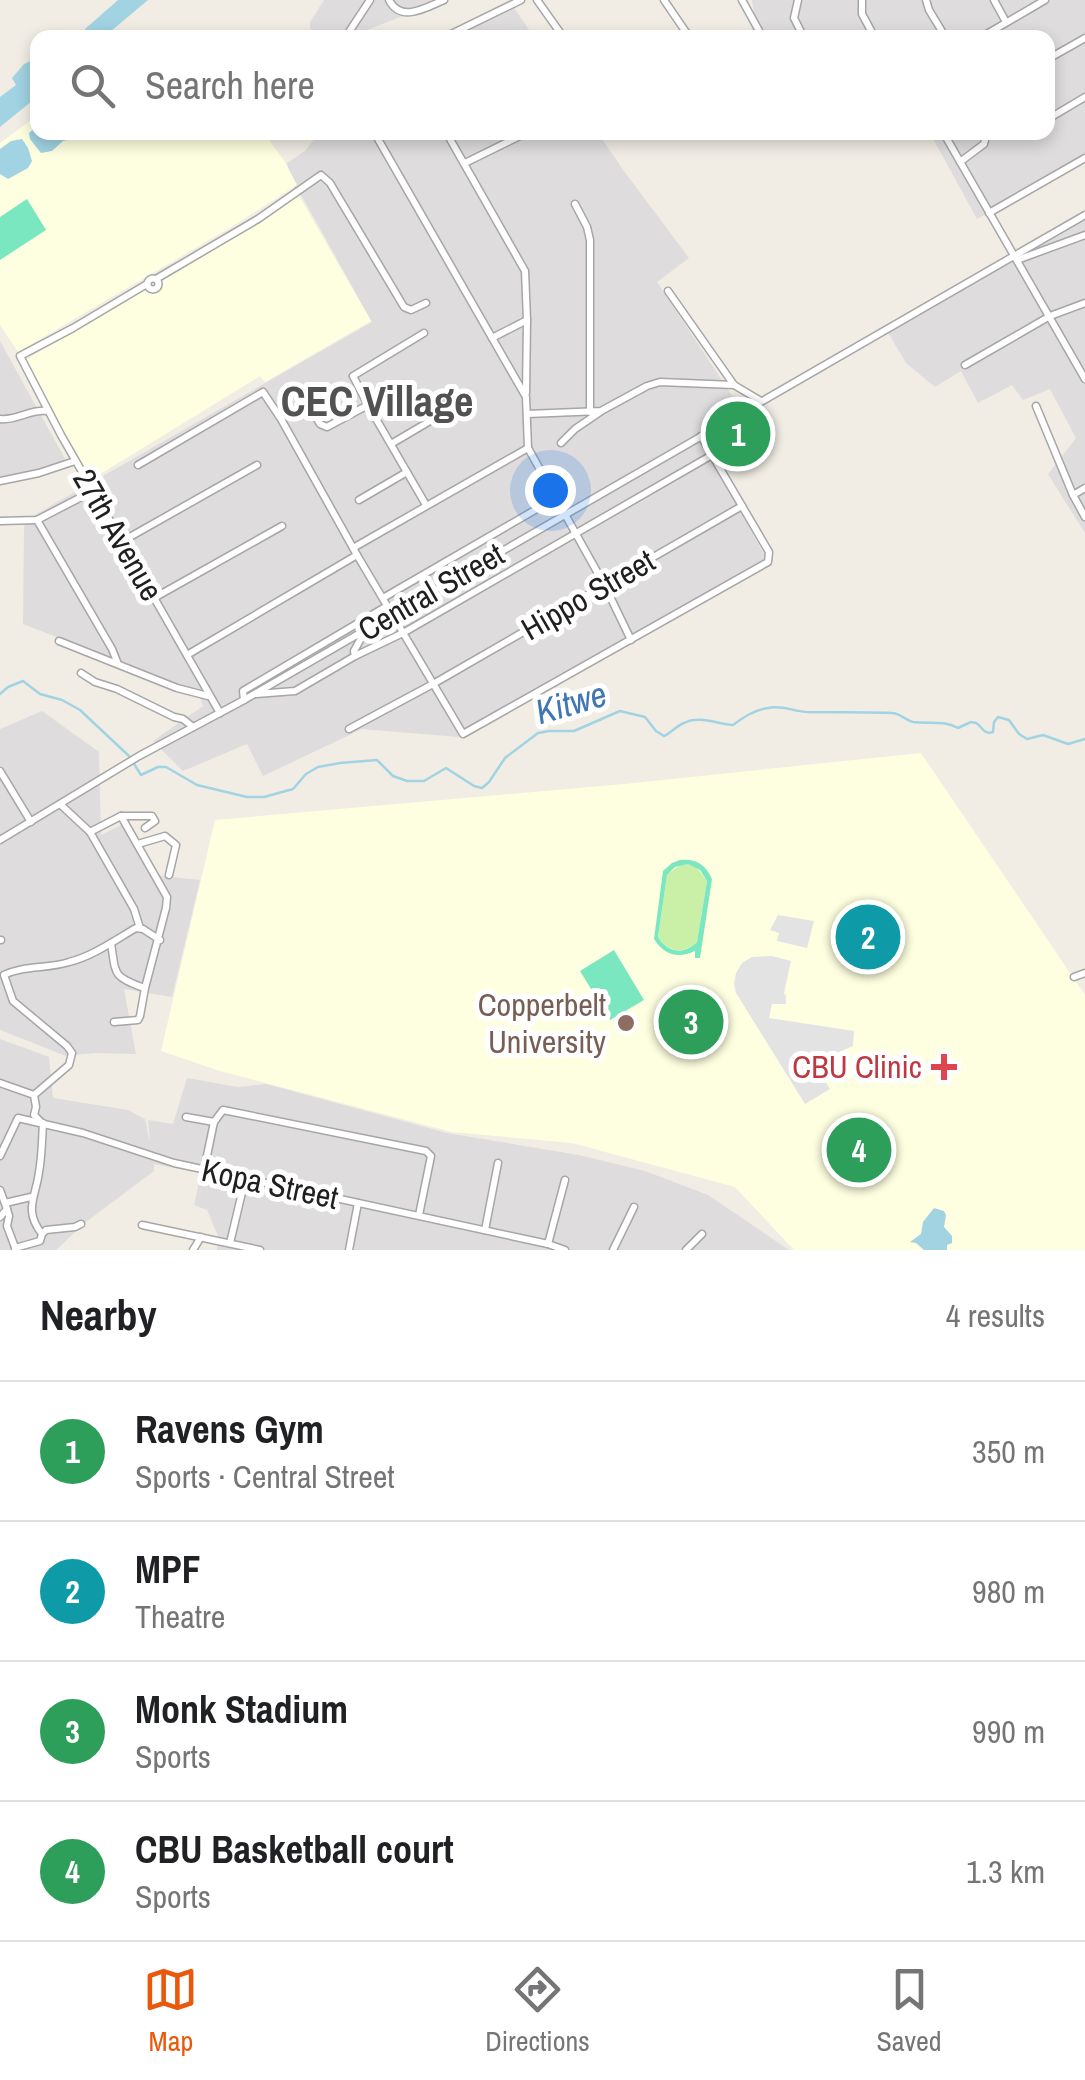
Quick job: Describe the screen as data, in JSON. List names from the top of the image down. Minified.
{"streets":{"street":["27th Avenue","Central Street","Hippo Street","Kopa Street"]},"crossings":[["27th Avenue","Central Street"]],"districts":["CEC Village"],"water":["Kitwe"],"places":{"other":["Copperbelt University"],"health":["CBU Clinic"]},"page":{"search":"Search here","pins":["1","2","3","4"],"heading":["Nearby","4 results"],"list":[{"mark":"1","name":"Ravens Gym","note":"Sports · Central Street","value":"350 m"},{"mark":"2","name":"MPF","note":"Theatre","value":"980 m"},{"mark":"3","name":"Monk Stadium","note":"Sports","value":"990 m"},{"mark":"4","name":"CBU Basketball court","note":"Sports","value":"1.3 km"}],"nav":["Map","Directions","Saved"]}}
